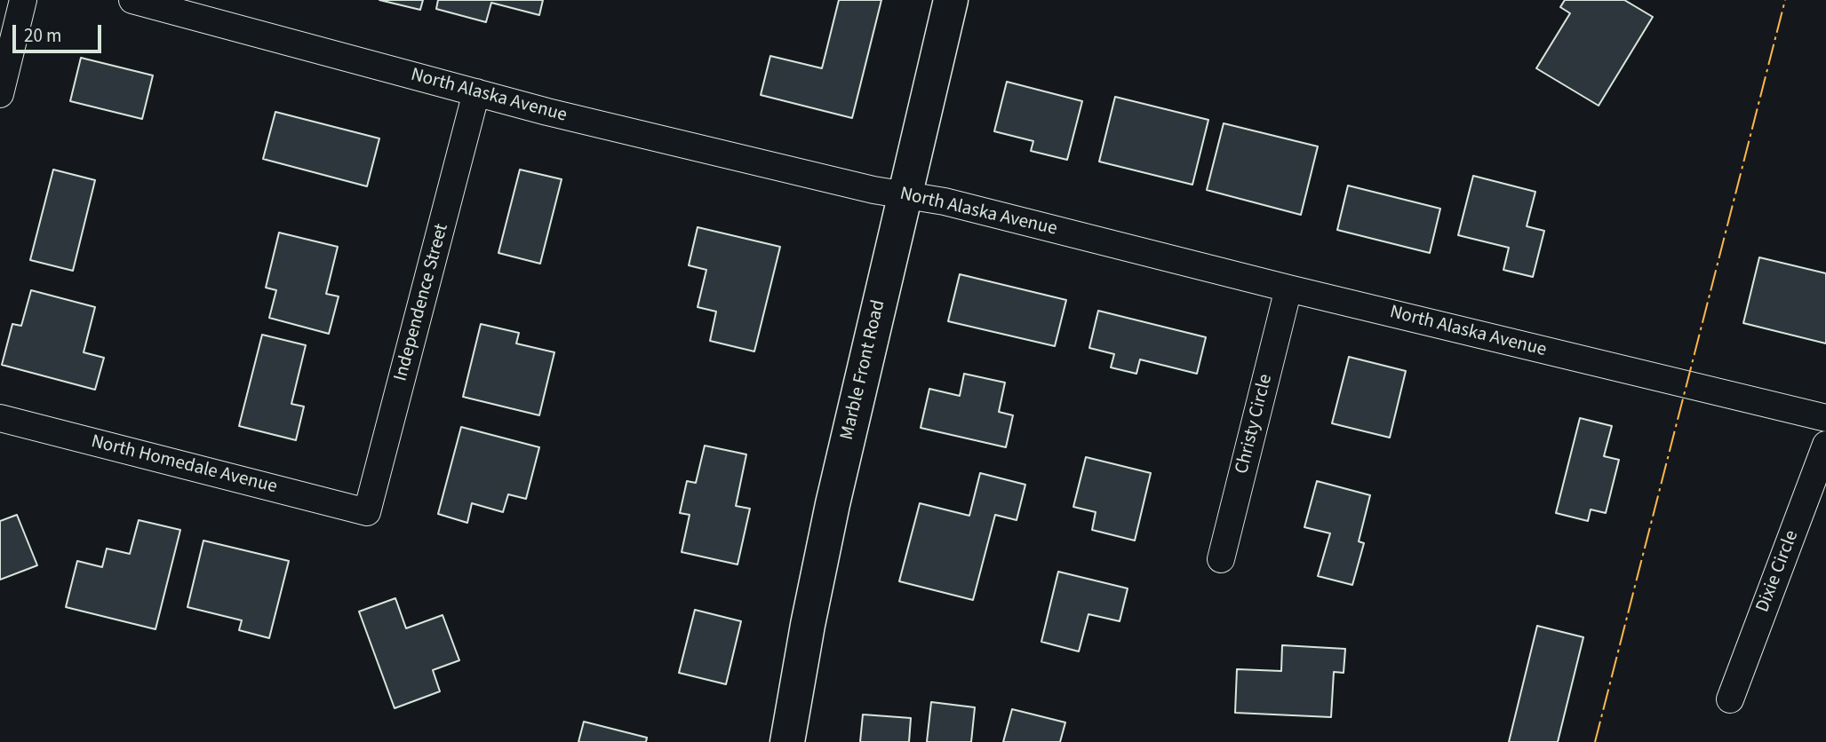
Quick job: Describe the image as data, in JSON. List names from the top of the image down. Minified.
{"streets":{"street":["North Alaska Avenue","Independence Street","Marble Front Road","Christy Circle","North Homedale Avenue","Dixie Circle"]},"crossings":[["North Alaska Avenue","Independence Street"],["North Alaska Avenue","Marble Front Road"],["North Alaska Avenue","Christy Circle"],["Independence Street","North Homedale Avenue"]],"scale_bar":"20 m"}
